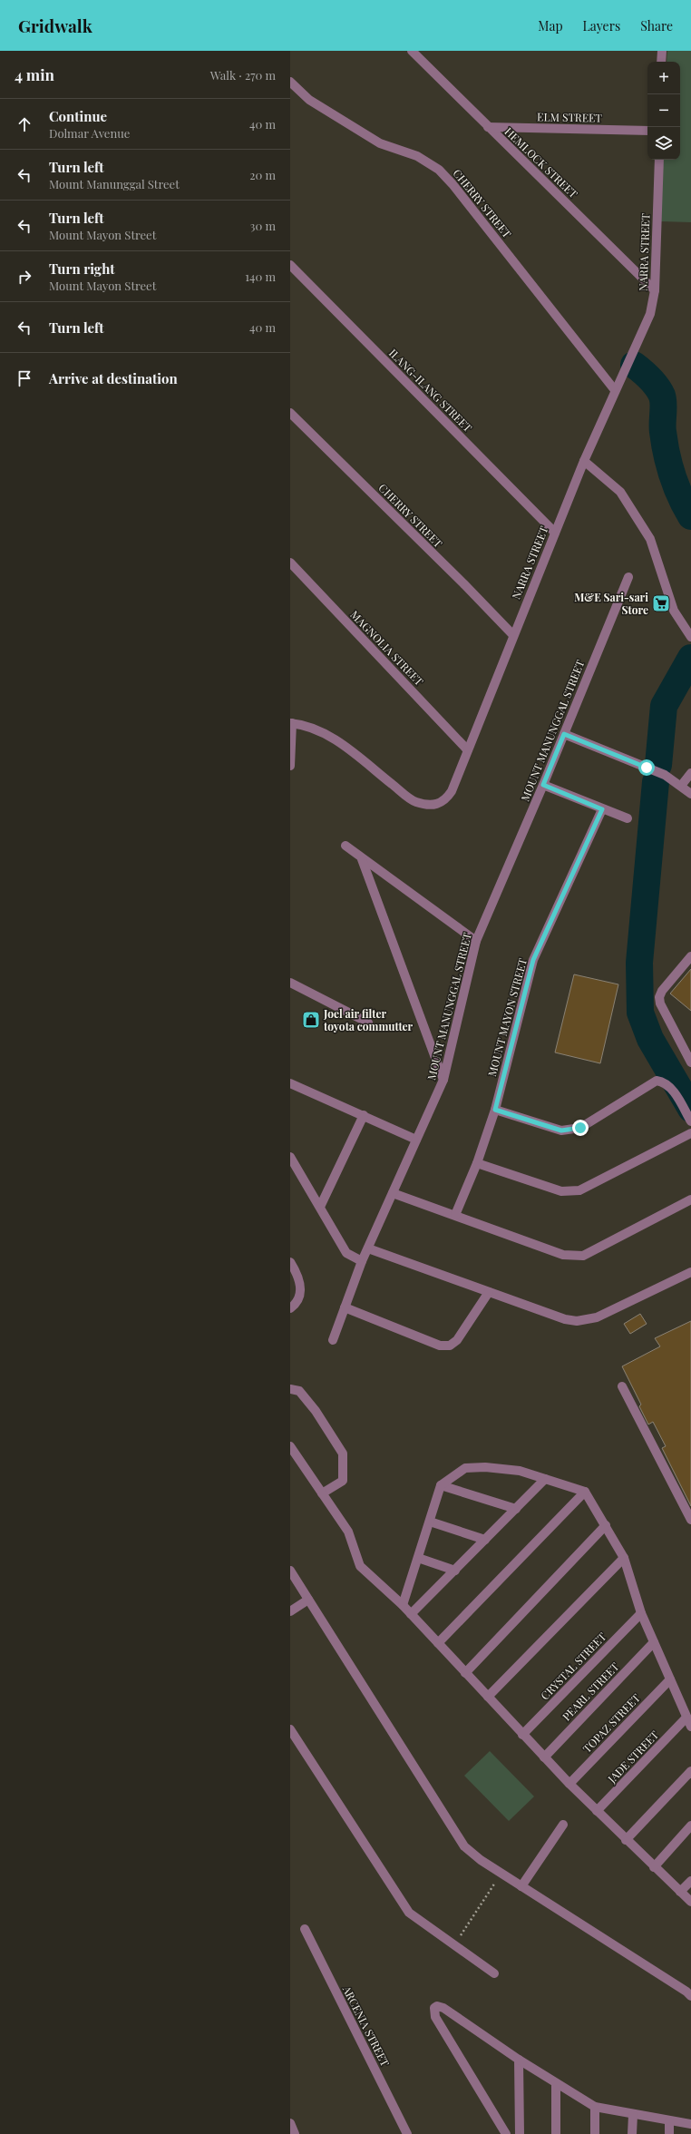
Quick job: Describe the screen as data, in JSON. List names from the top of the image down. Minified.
{"streets":{"street":["ELM STREET","HEMLOCK STREET","CHERRY STREET","NARRA STREET","ILANG-ILANG STREET","MAGNOLIA STREET","MOUNT MANUNGGAL STREET","MOUNT MAYON STREET","CRYSTAL STREET","PEARL STREET","TOPAZ STREET","JADE STREET","ARCENIA STREET"]},"crossings":[["ELM STREET","HEMLOCK STREET"],["HEMLOCK STREET","NARRA STREET"],["CHERRY STREET","NARRA STREET"],["NARRA STREET","ILANG-ILANG STREET"],["NARRA STREET","MAGNOLIA STREET"]],"places":{"supermarket":["M&E Sari-sari Store"],"shop":["Joel air filter toyota commutter"]},"page":{"header":"Gridwalk","nav":["Map","Layers","Share"],"heading":["4 min","Walk · 270 m"],"map_buttons":["+","−"],"list":[["Continue","Dolmar Avenue","40 m"],["Turn left","Mount Manunggal Street","20 m"],["Turn left","Mount Mayon Street","30 m"],["Turn right","Mount Mayon Street","140 m"],["Turn left","40 m"],"Arrive at destination"]}}
